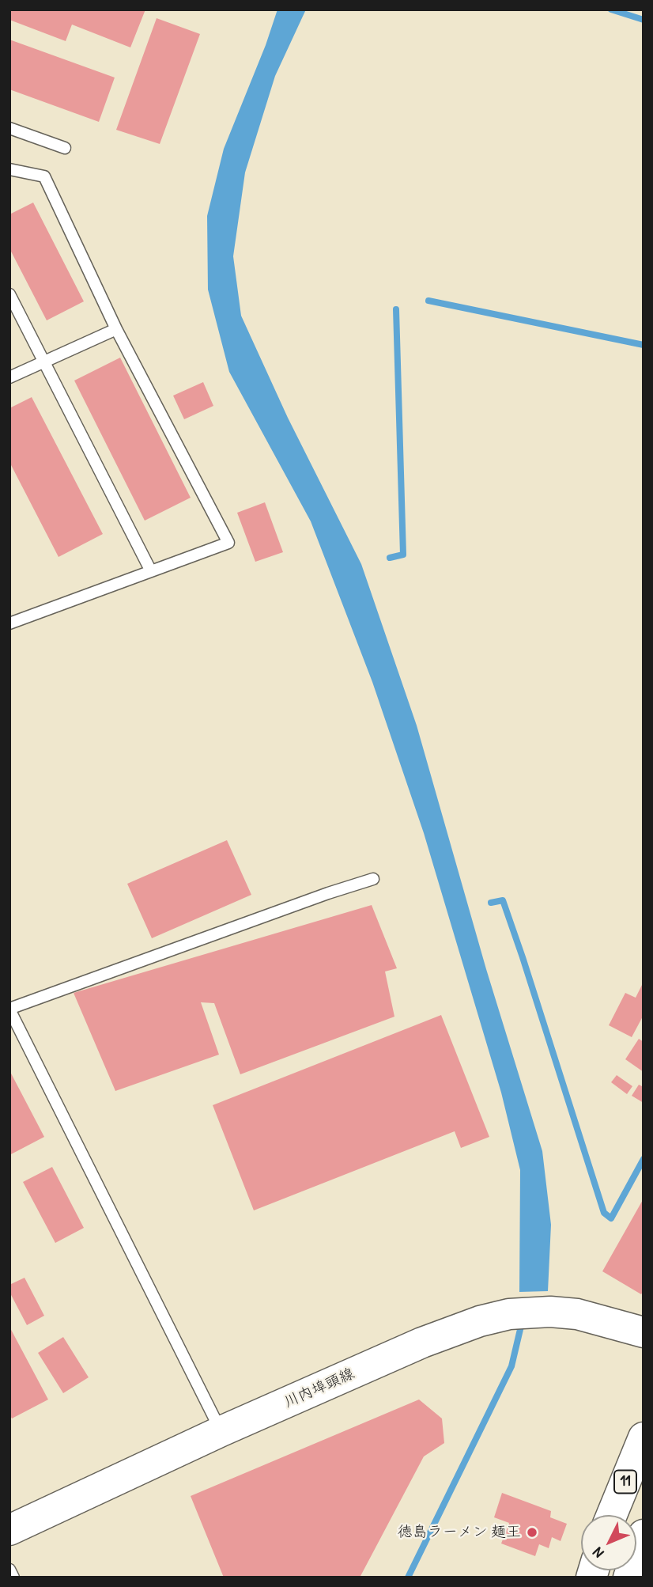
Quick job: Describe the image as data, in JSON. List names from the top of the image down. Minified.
{"streets":{"main road":["川内埠頭線","11"]},"places":["徳島ラーメン 麺王"],"north":"bottom left"}
